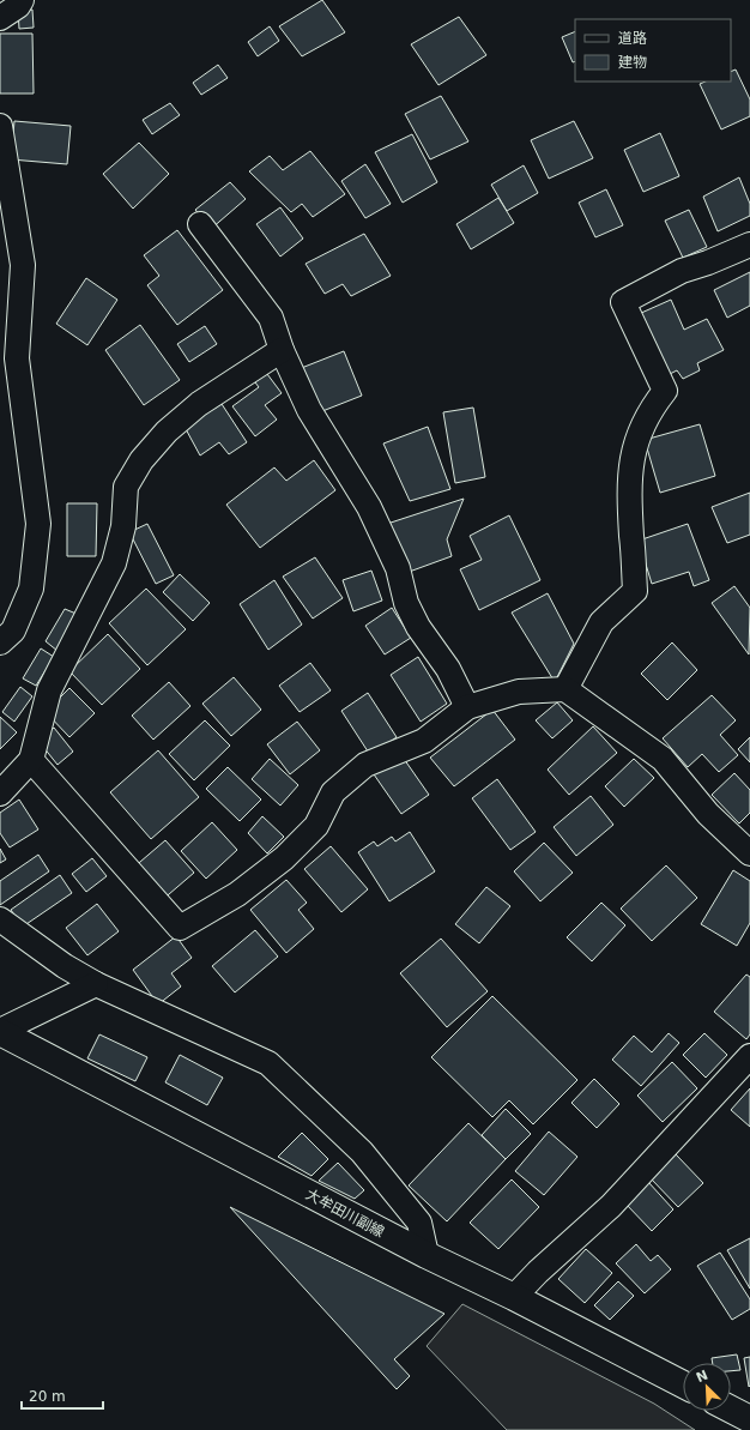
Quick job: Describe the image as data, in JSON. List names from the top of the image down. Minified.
{"streets":{"main road":["大牟田川副線"]},"legend":["道路","建物"],"scale_bar":"20 m","north":"top left"}
